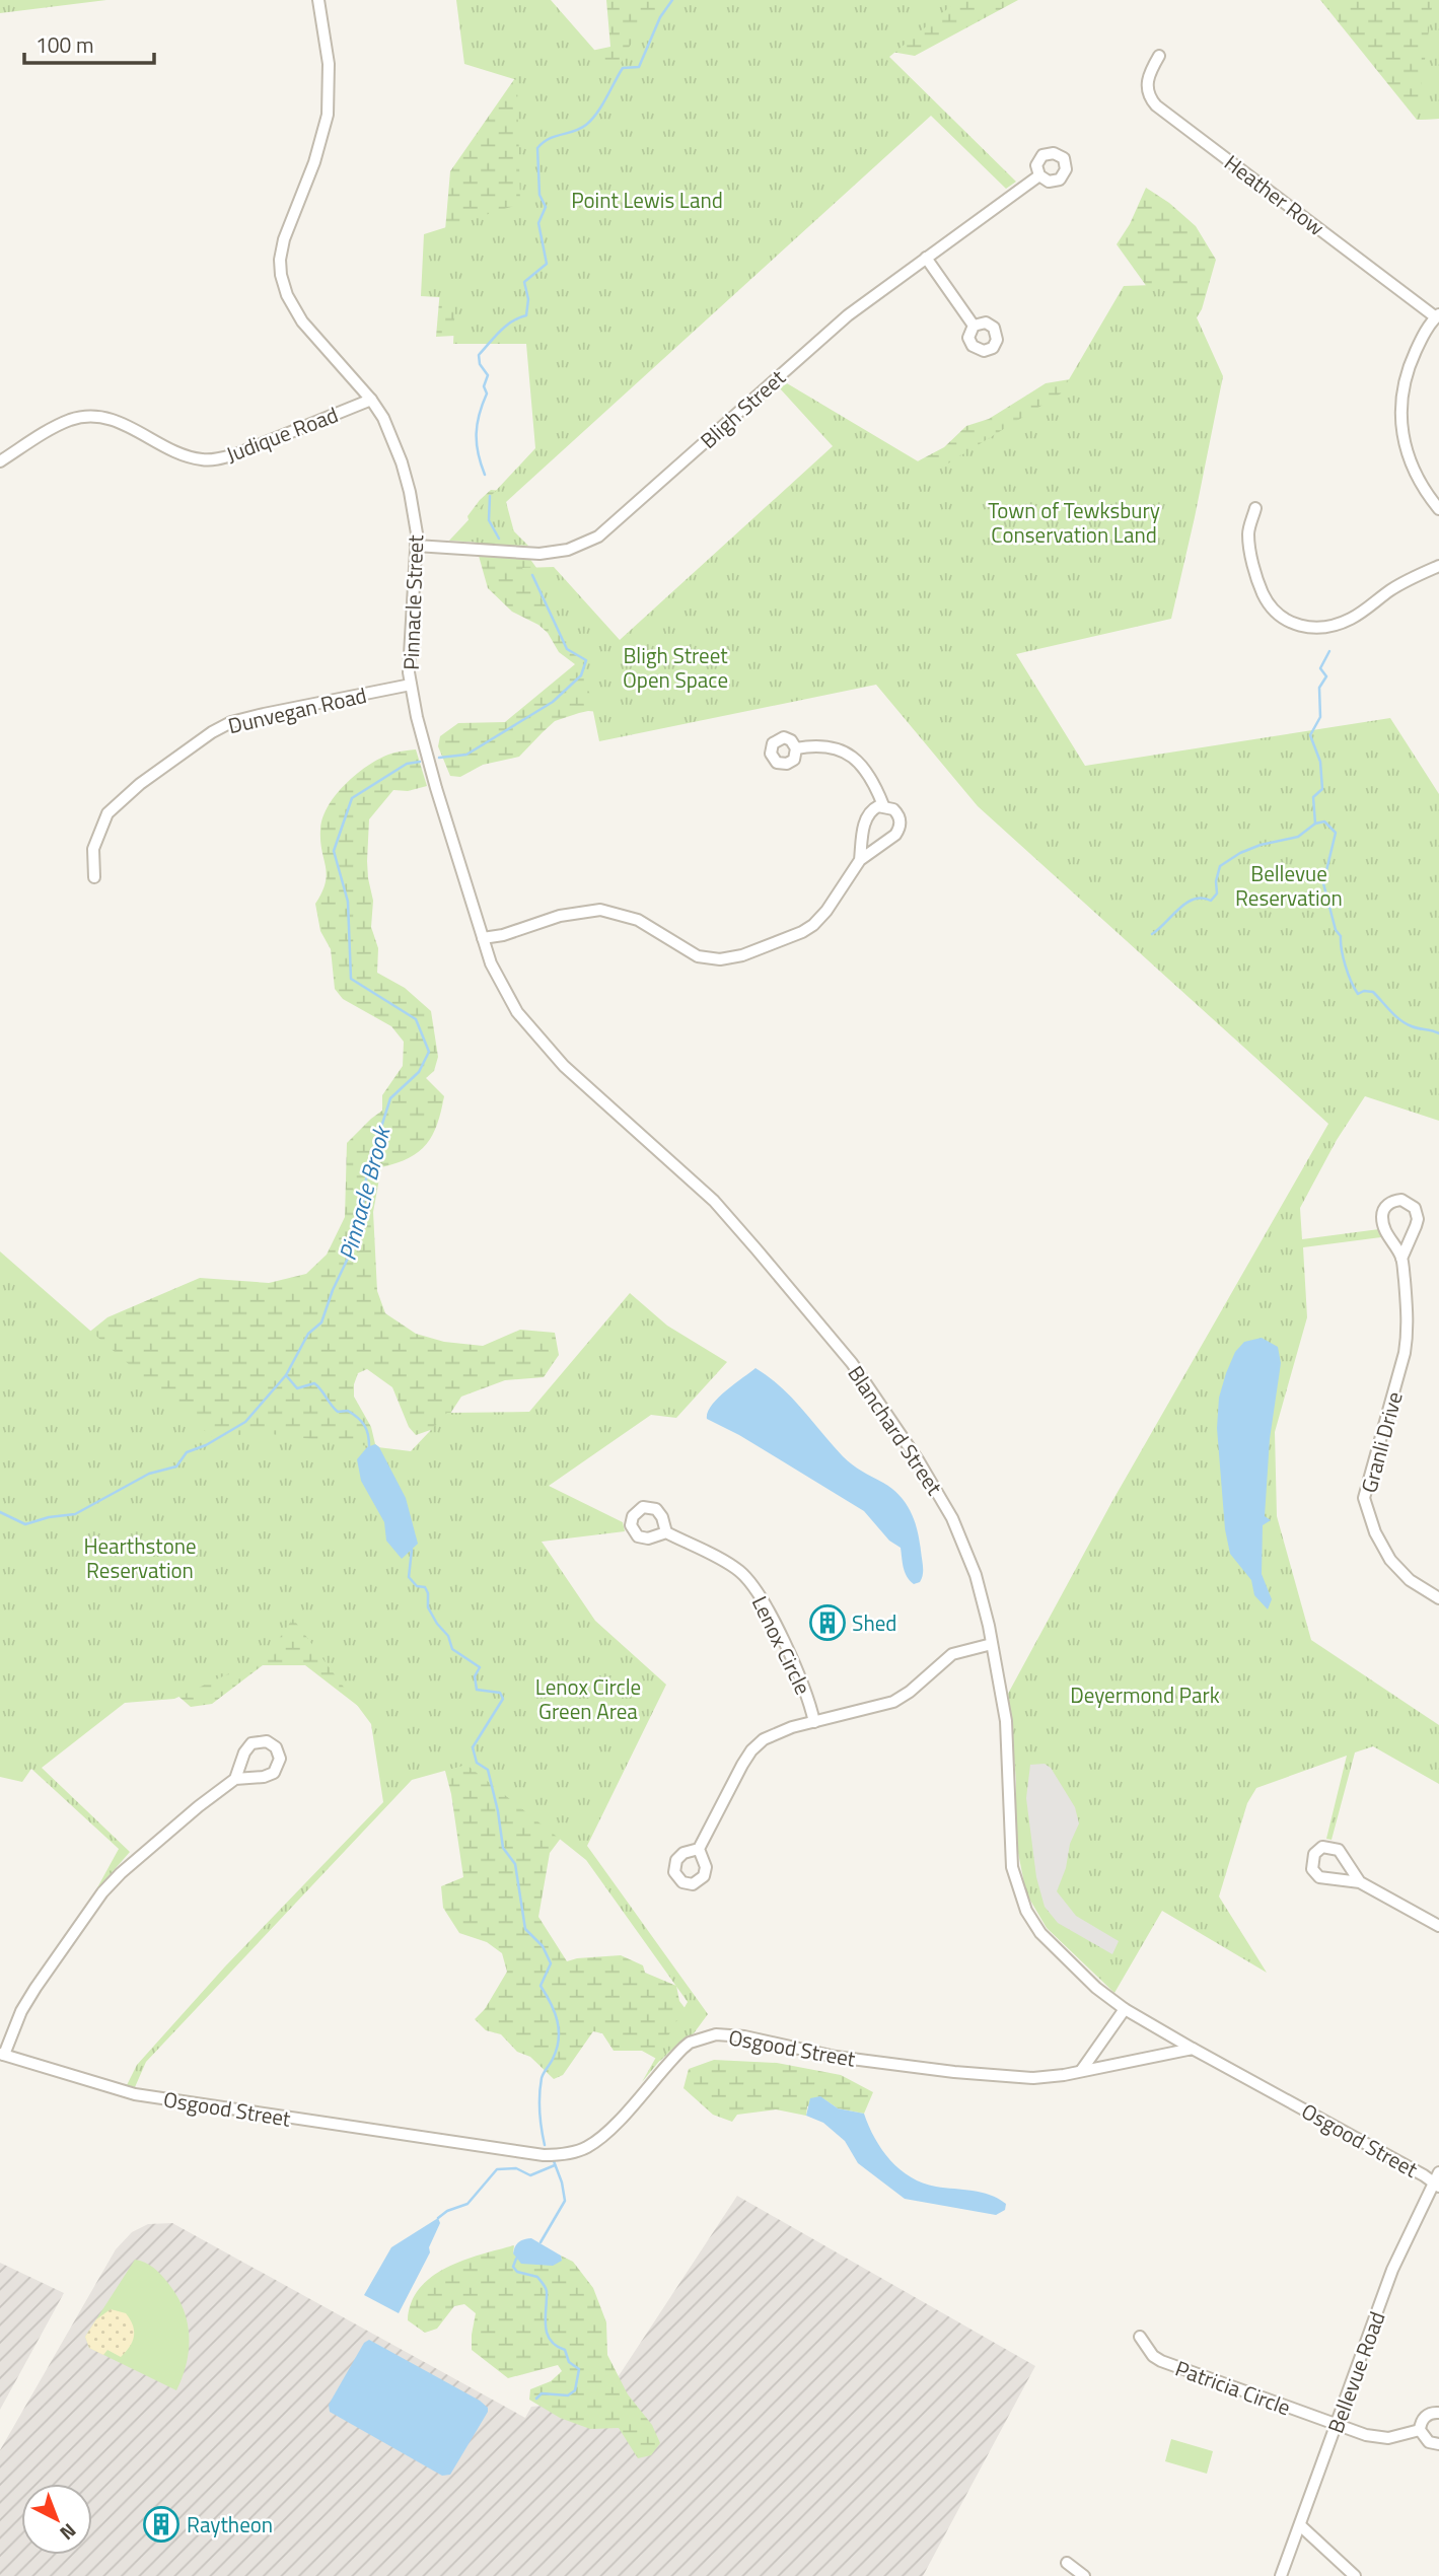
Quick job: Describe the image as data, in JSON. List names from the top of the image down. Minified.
{"streets":{"street":["Heather Row","Bligh Street","Judique Road","Pinnacle Street","Dunvegan Road","Blanchard Street","Granli Drive","Lenox Circle","Osgood Street","Bellevue Road","Patricia Circle"]},"crossings":[["Bligh Street","Pinnacle Street"],["Judique Road","Pinnacle Street"],["Pinnacle Street","Dunvegan Road"],["Pinnacle Street","Blanchard Street"],["Blanchard Street","Osgood Street"],["Osgood Street","Bellevue Road"],["Bellevue Road","Patricia Circle"]],"water":["Pinnacle Brook"],"parks":["Point Lewis Land","Town of Tewksbury Conservation Land","Bligh Street Open Space","Bellevue Reservation","Hearthstone Reservation","Lenox Circle Green Area","Deyermond Park"],"places":{"building":["Shed","Raytheon"]},"scale_bar":"100 m","north":"bottom right"}
